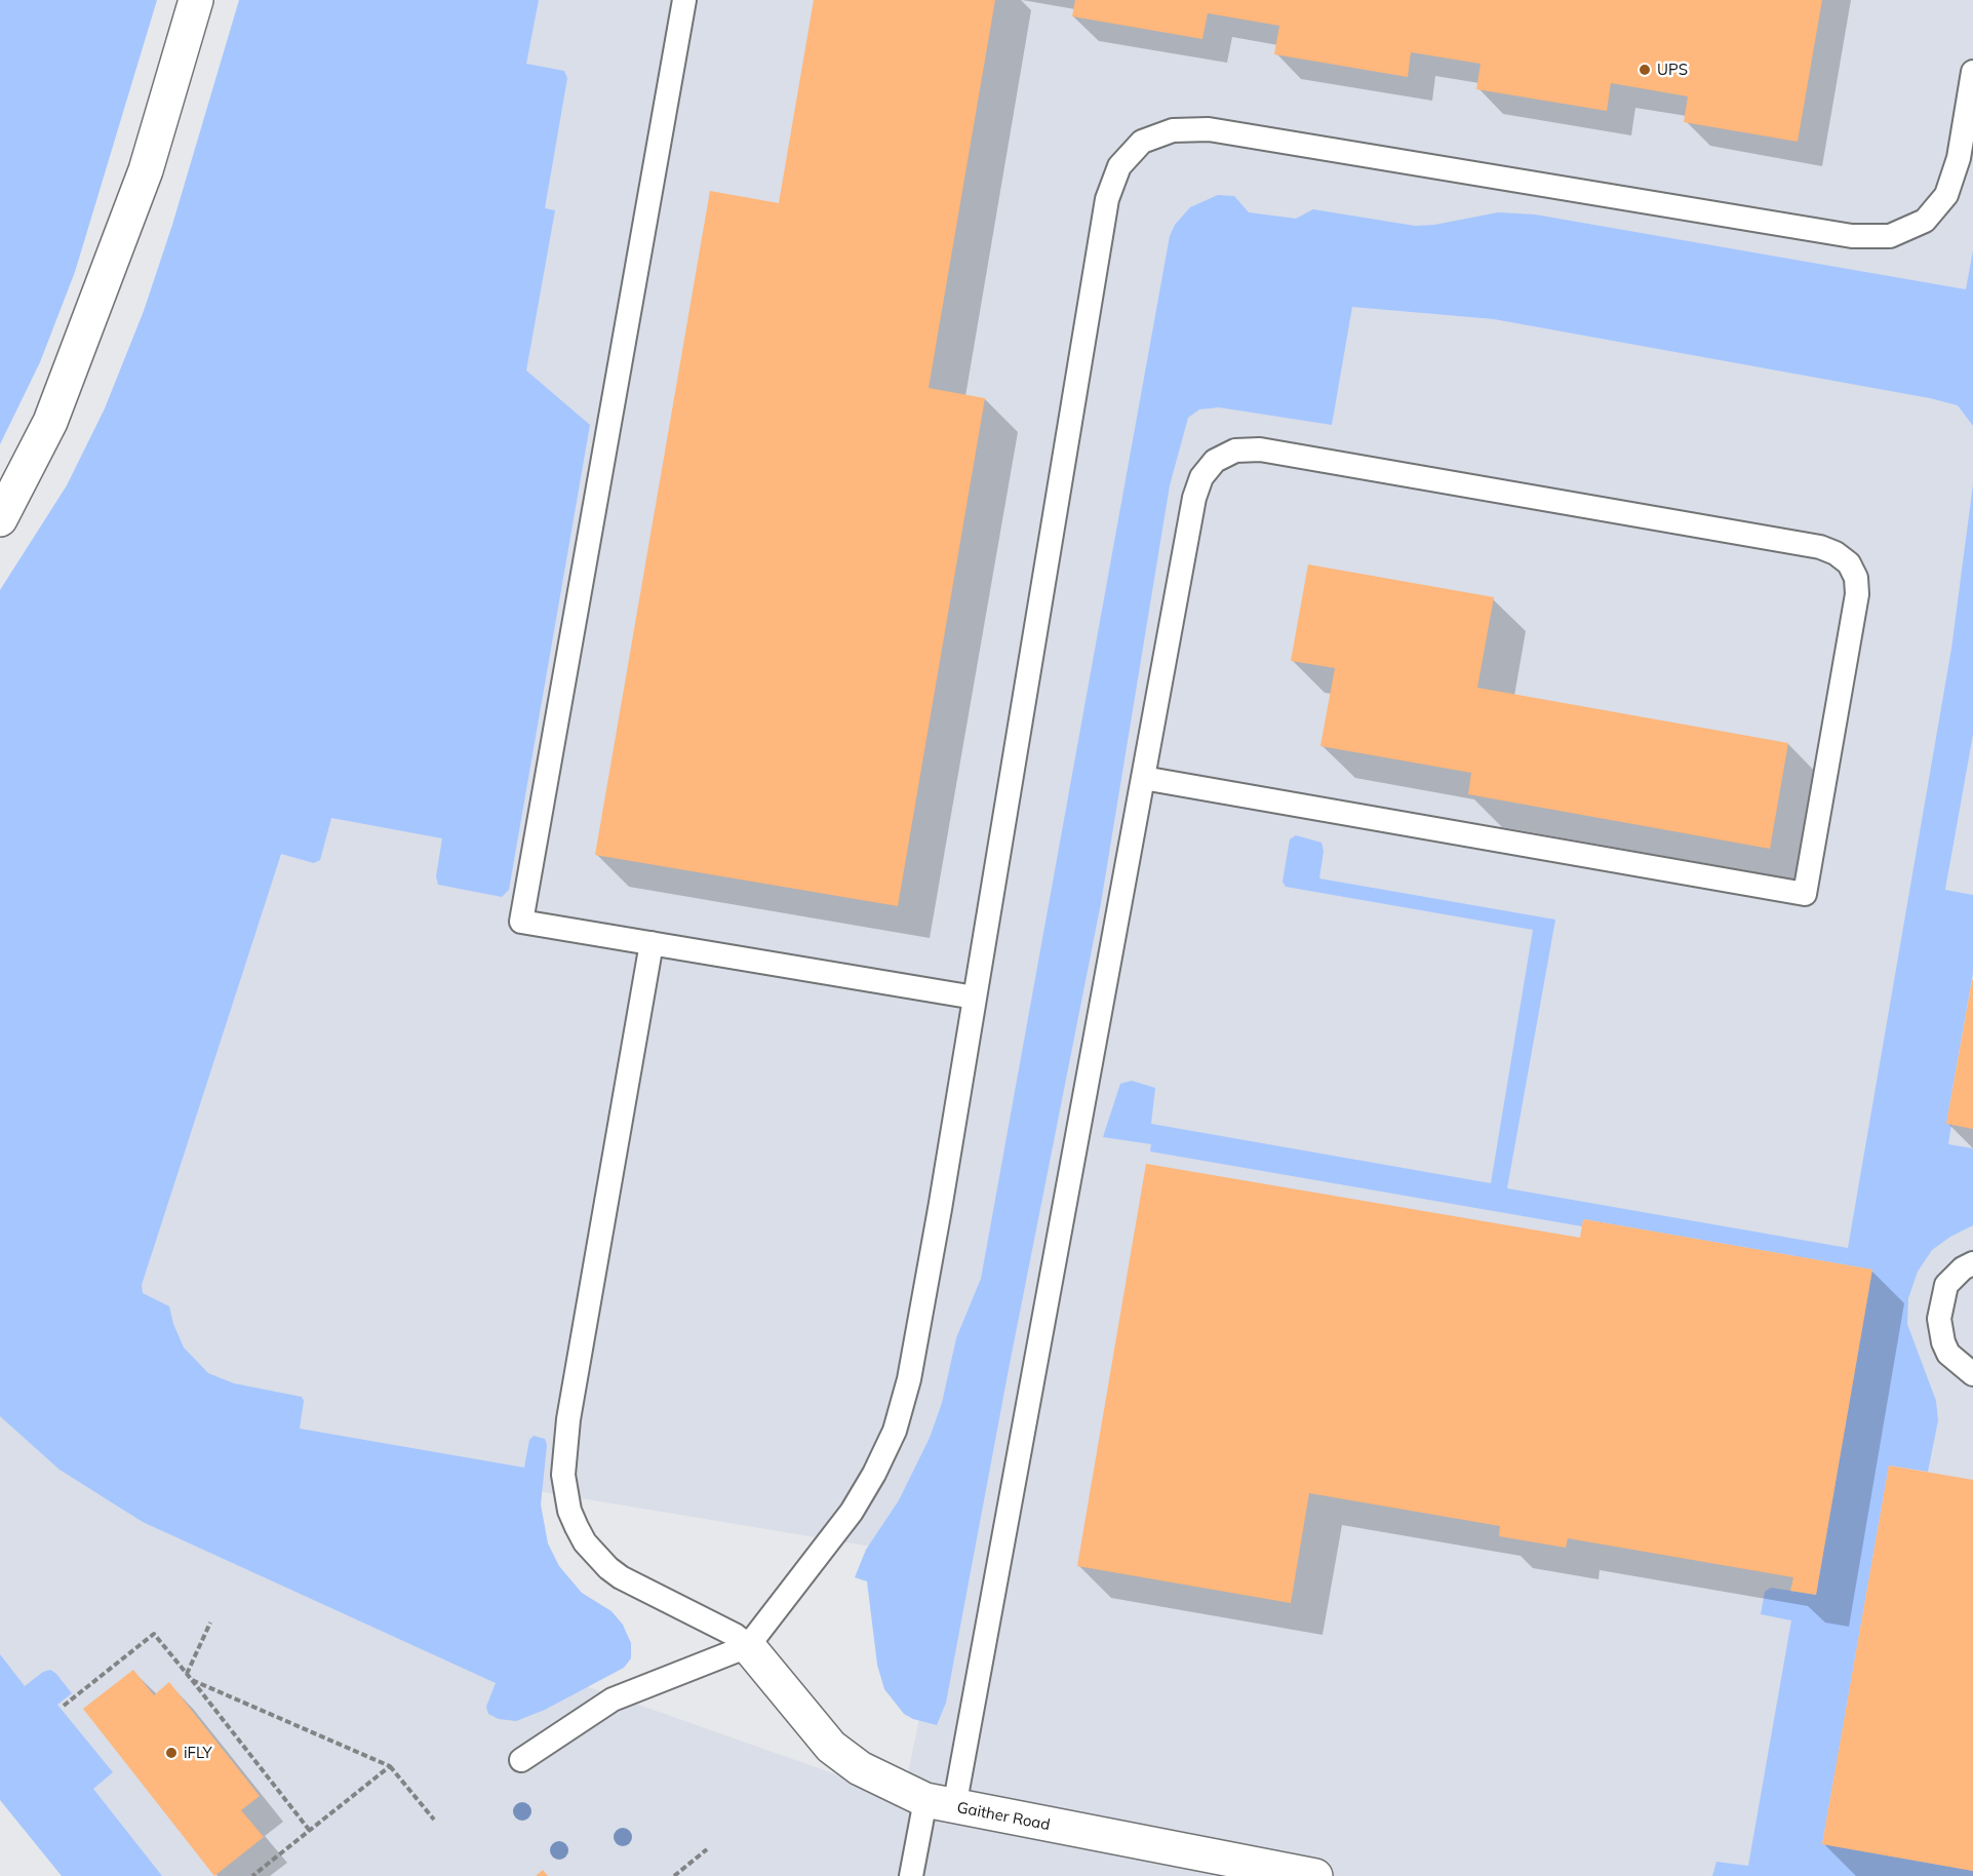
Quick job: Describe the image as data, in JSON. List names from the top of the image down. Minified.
{"streets":{"main road":["Gaither Road"]},"places":["UPS","iFLY"]}
